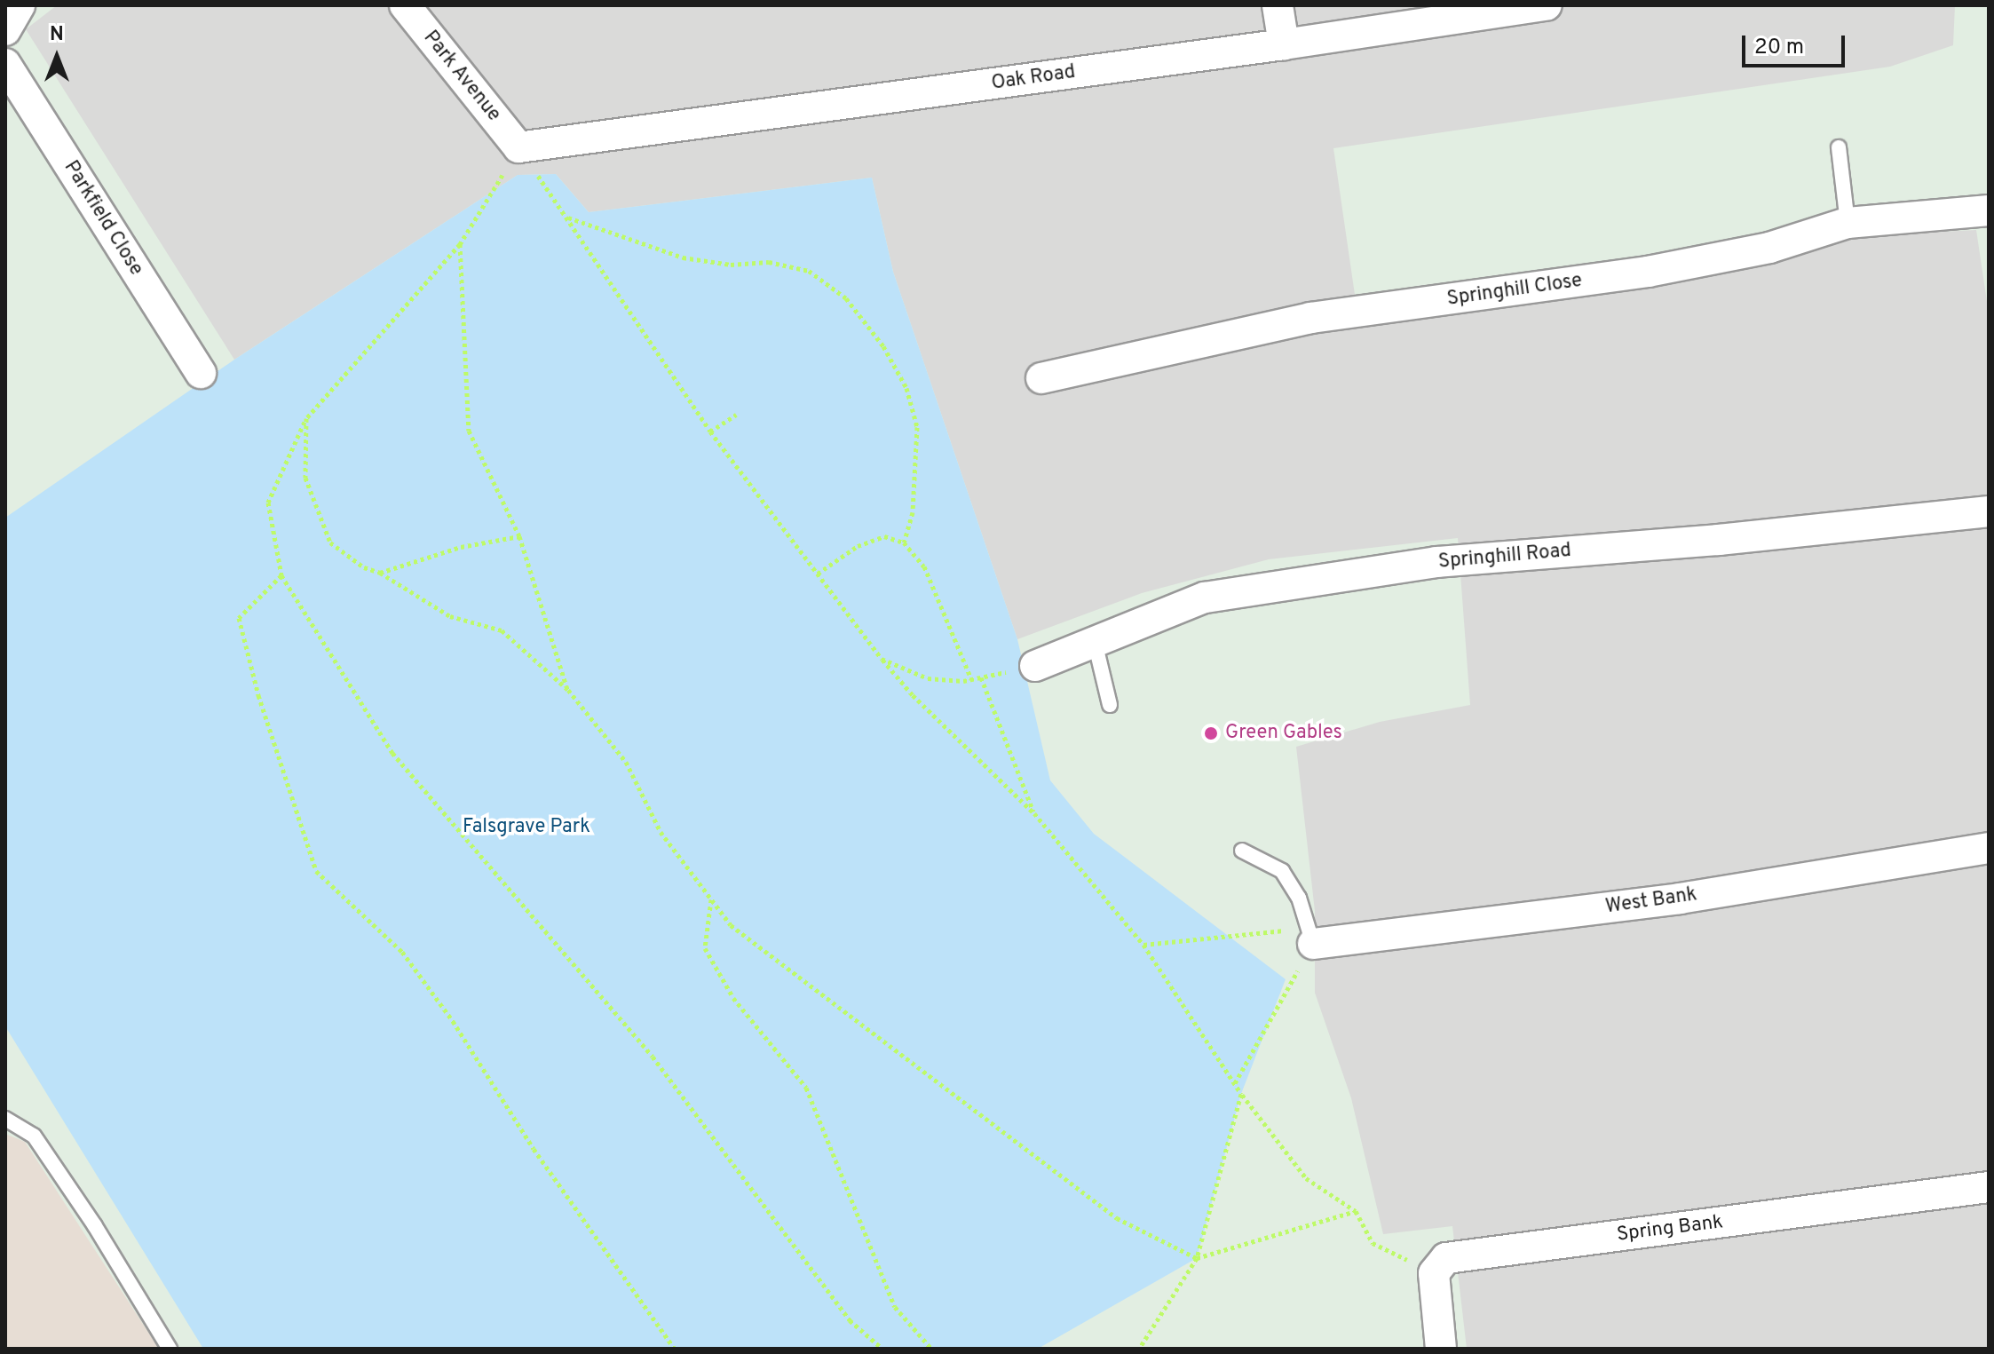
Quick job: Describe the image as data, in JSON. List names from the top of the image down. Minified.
{"streets":{"street":["Park Avenue","Oak Road","Parkfield Close","Springhill Close","Springhill Road","West Bank","Spring Bank"]},"crossings":[["Park Avenue","Oak Road"]],"parks":["Falsgrave Park"],"places":["Green Gables"],"scale_bar":"20 m","north":"top"}
